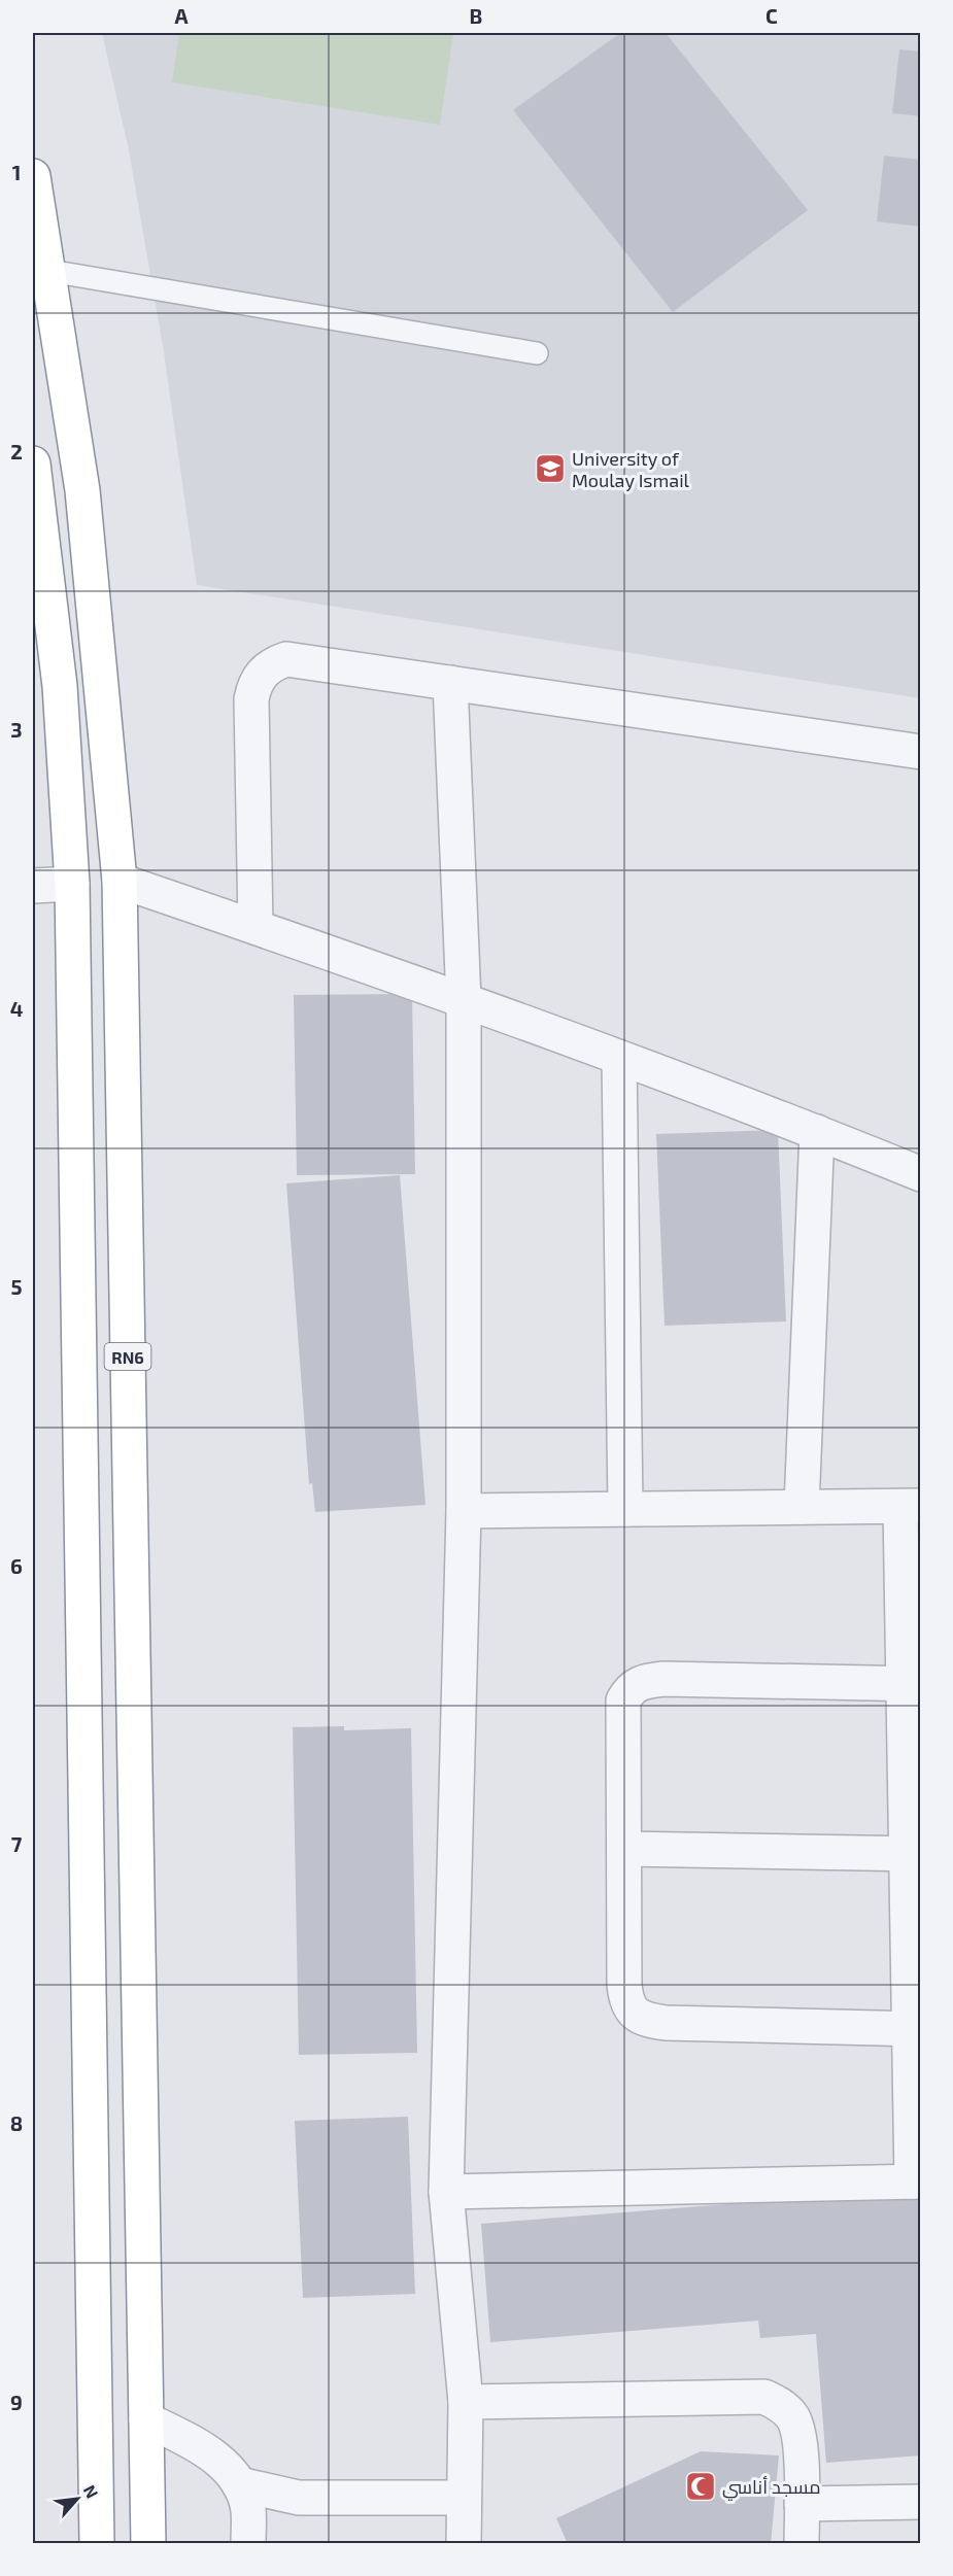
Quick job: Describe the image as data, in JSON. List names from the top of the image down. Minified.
{"streets":{"highway":["RN6"]},"places":{"school or university":["University of Moulay Ismail"],"mosque":["مسجد أناسي"]},"north":"top right","grid":{"columns":["A","B","C"],"rows":["1","2","3","4","5","6","7","8","9"]}}
